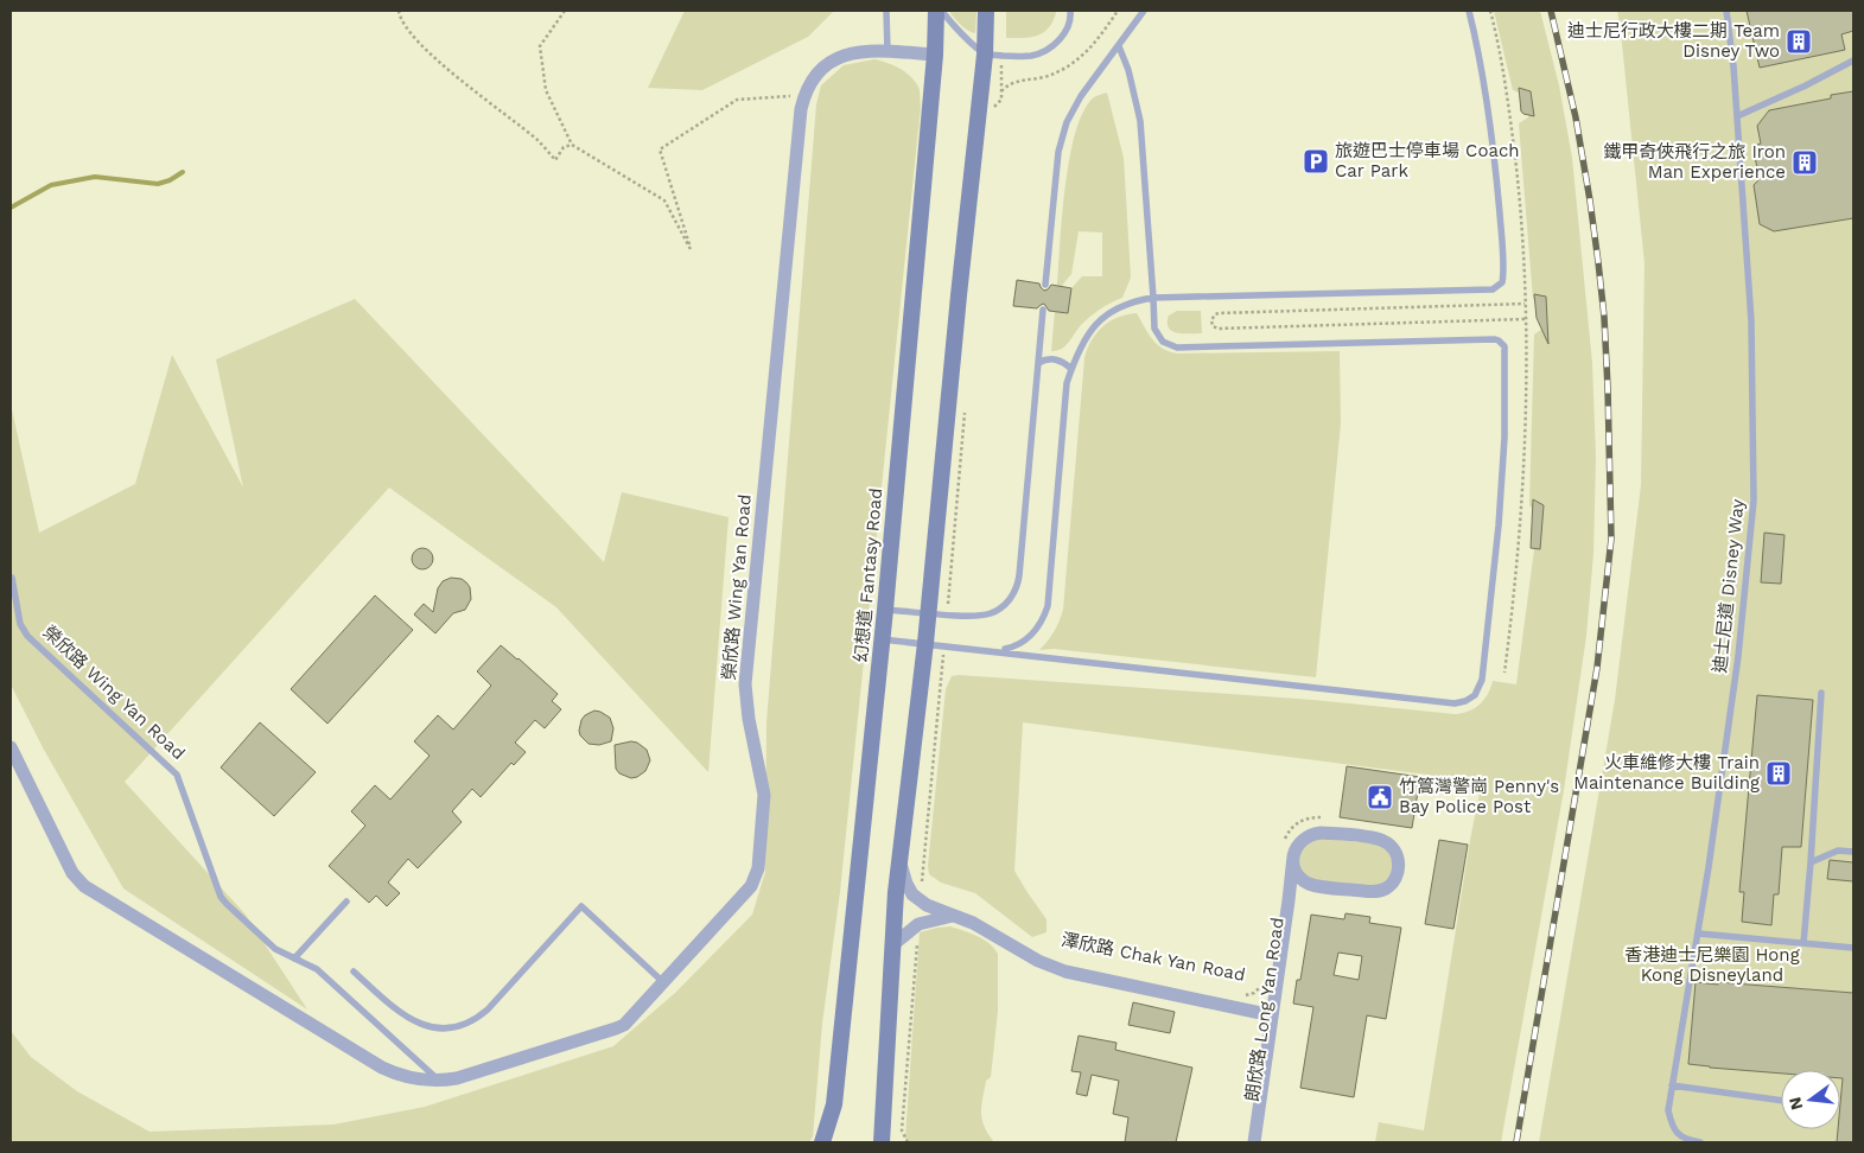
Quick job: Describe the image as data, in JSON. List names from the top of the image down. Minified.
{"streets":{"main road":["幻想道 Fantasy Road"],"street":["榮欣路 Wing Yan Road","澤欣路 Chak Yan Road","朗欣路 Long Yan Road"],"lane":["迪士尼道 Disney Way"]},"crossings":[["幻想道 Fantasy Road","榮欣路 Wing Yan Road"],["澤欣路 Chak Yan Road","朗欣路 Long Yan Road"]],"parks":["香港迪士尼樂園 Hong Kong Disneyland"],"places":{"building":["迪士尼行政大樓二期 Team Disney Two","鐵甲奇俠飛行之旅 Iron Man Experience","火車維修大樓 Train Maintenance Building"],"parking":["旅遊巴士停車場 Coach Car Park"],"public building":["竹篙灣警崗 Penny's Bay Police Post"]},"north":"left"}
